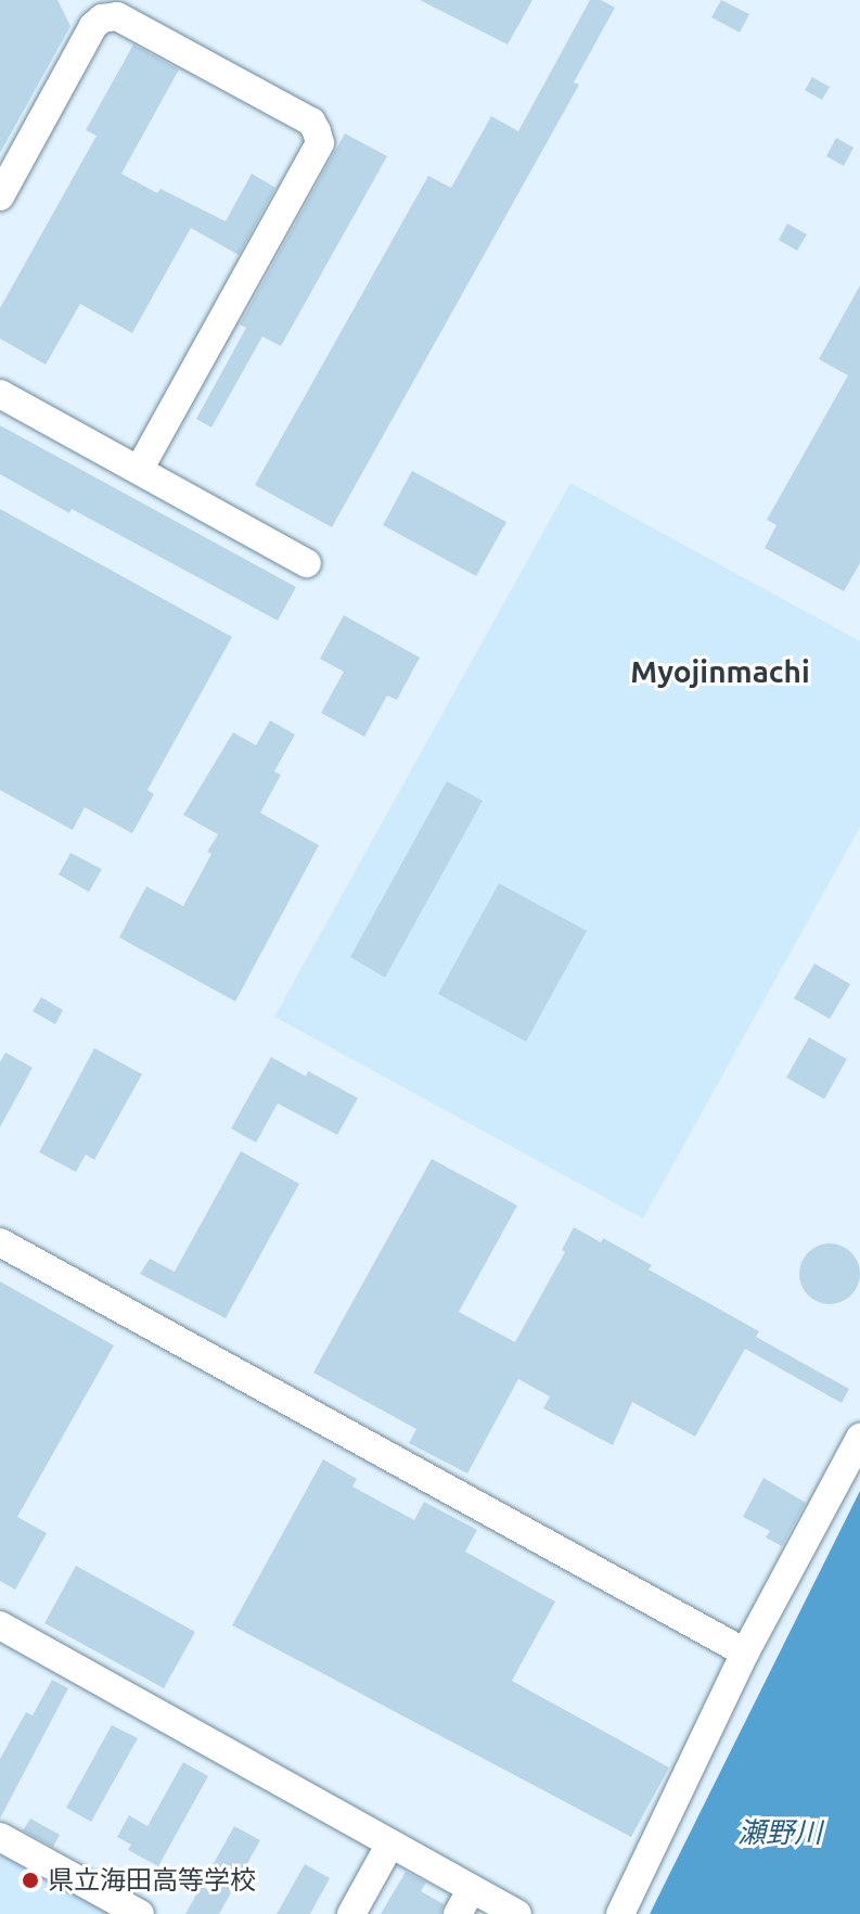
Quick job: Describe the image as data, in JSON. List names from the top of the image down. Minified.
{"districts":["Myojinmachi"],"water":["瀬野川"],"places":["県立海田高等学校"]}
